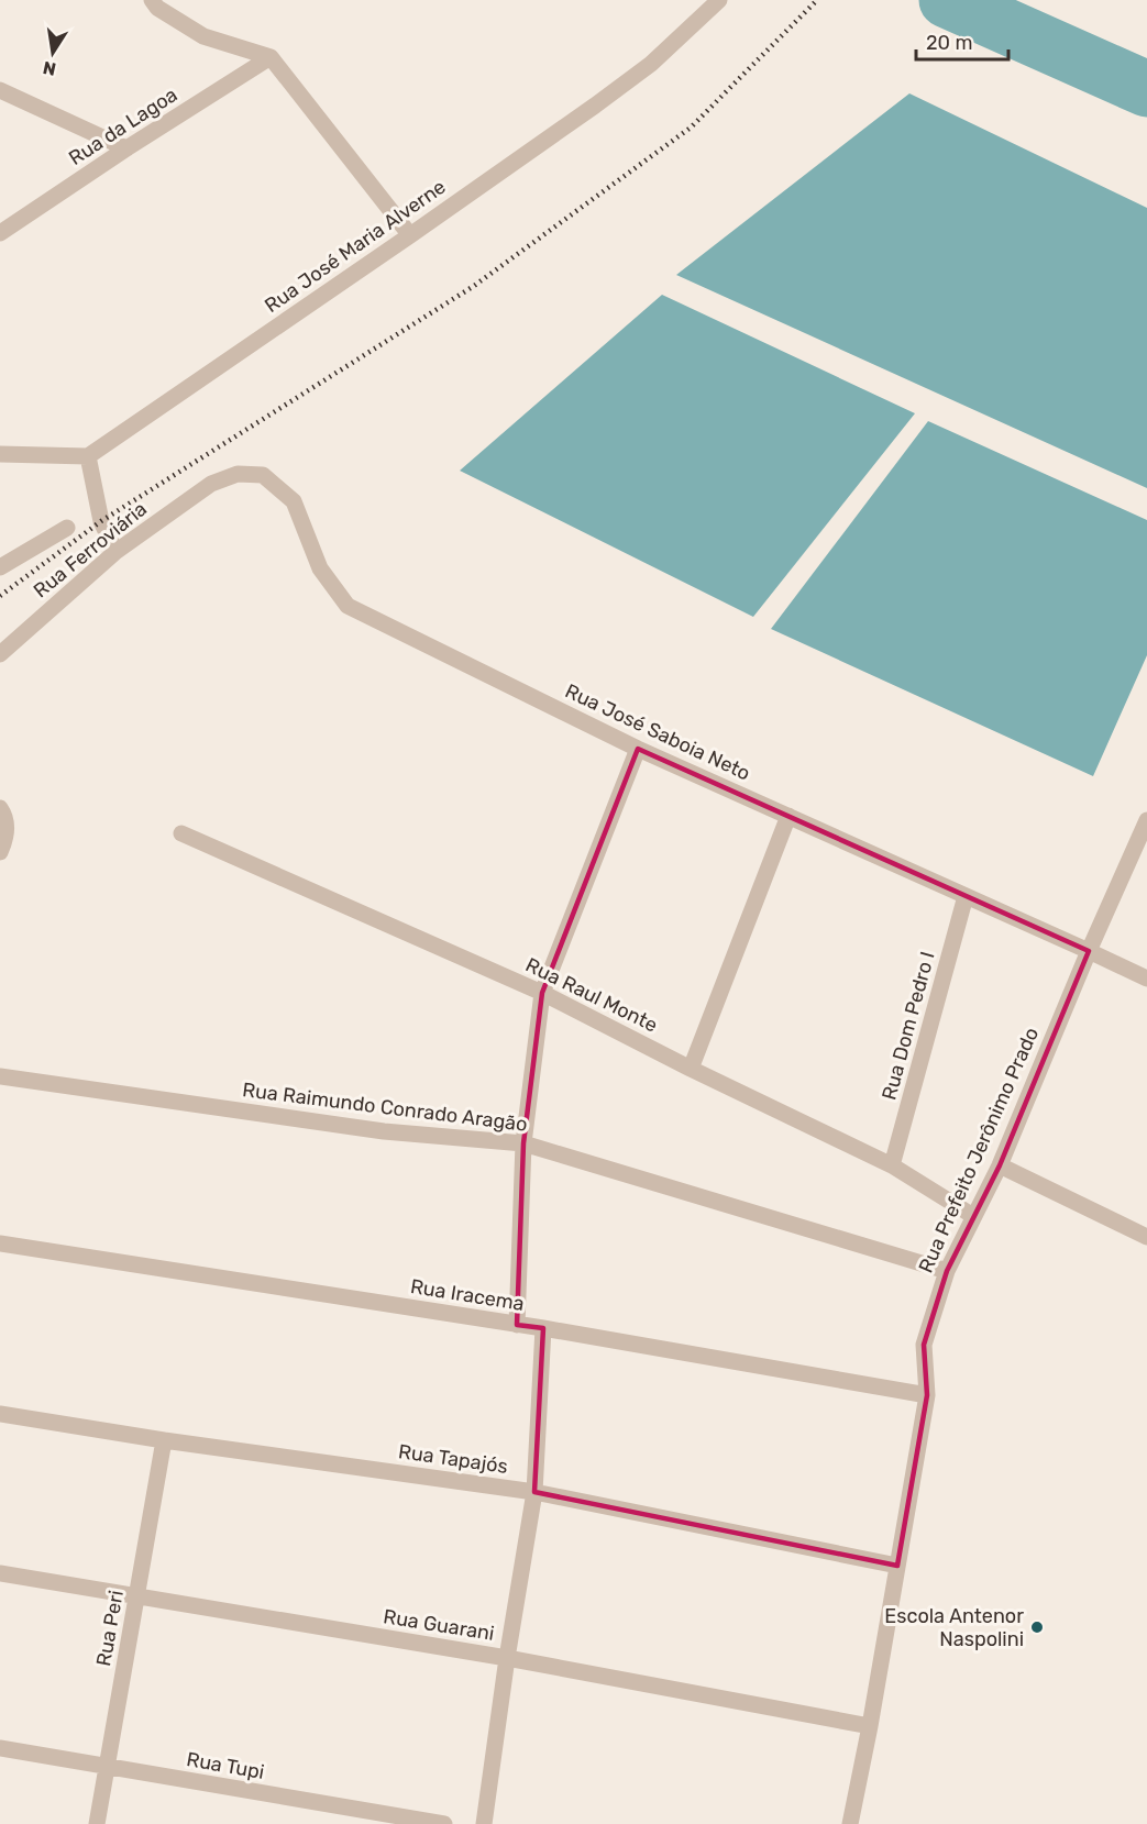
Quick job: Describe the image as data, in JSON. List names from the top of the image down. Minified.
{"streets":{"street":["Rua da Lagoa","Rua José Maria Alverne","Rua Ferroviária","Rua José Saboia Neto","Rua Raul Monte","Rua Dom Pedro I","Rua Raimundo Conrado Aragão","Rua Prefeito Jerônimo Prado","Rua Iracema","Rua Tapajós","Rua Guarani","Rua Peri","Rua Tupi"]},"crossings":[["Rua Ferroviária","Rua José Saboia Neto"],["Rua José Saboia Neto","Rua Dom Pedro I"],["Rua José Saboia Neto","Rua Prefeito Jerônimo Prado"],["Rua Raul Monte","Rua Dom Pedro I"],["Rua Raul Monte","Rua Prefeito Jerônimo Prado"],["Rua Raimundo Conrado Aragão","Rua Prefeito Jerônimo Prado"],["Rua Prefeito Jerônimo Prado","Rua Iracema"],["Rua Prefeito Jerônimo Prado","Rua Tapajós"],["Rua Prefeito Jerônimo Prado","Rua Guarani"],["Rua Tapajós","Rua Peri"],["Rua Guarani","Rua Peri"],["Rua Peri","Rua Tupi"]],"places":["Escola Antenor Naspolini"],"scale_bar":"20 m","north":"bottom"}
